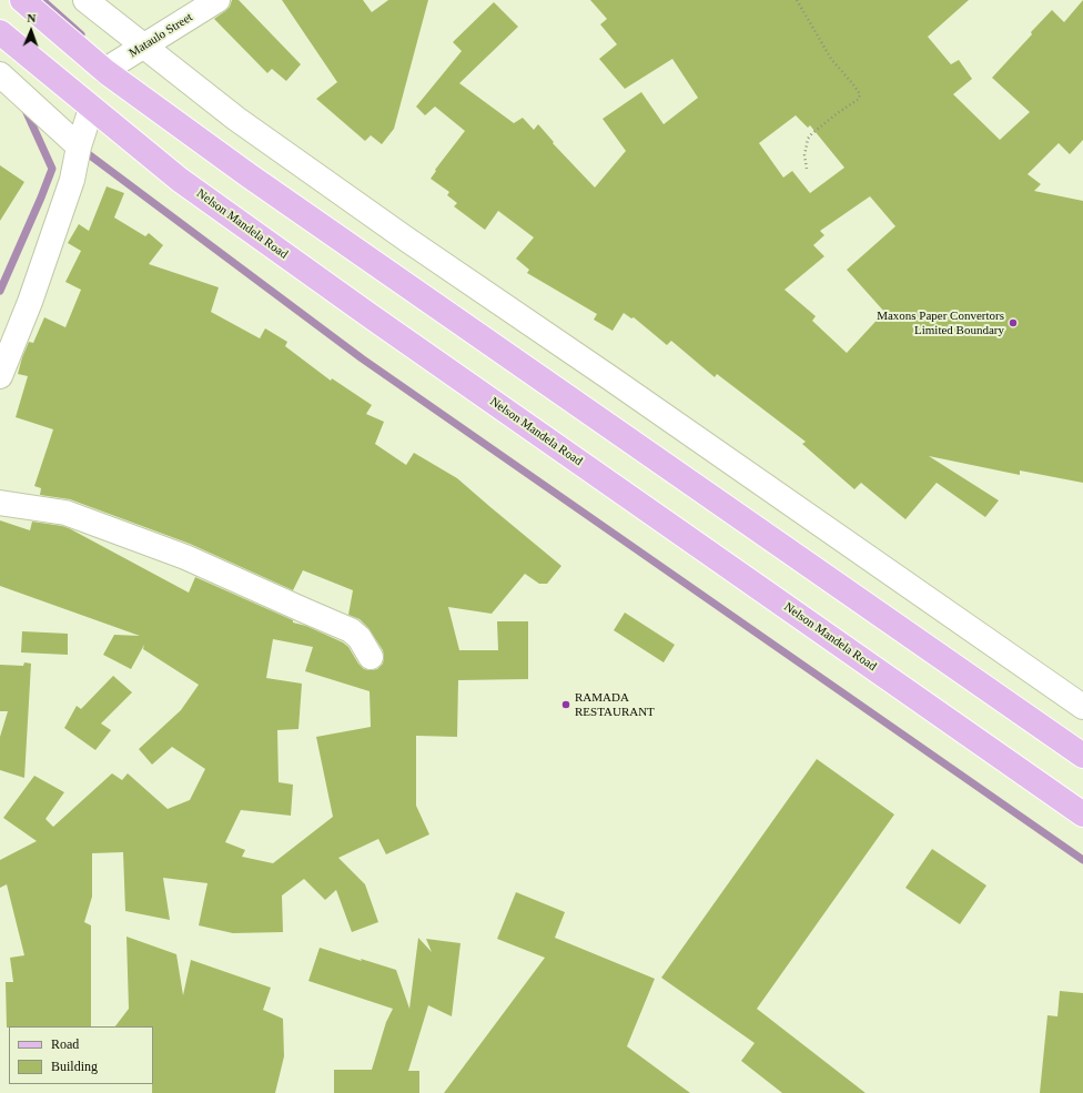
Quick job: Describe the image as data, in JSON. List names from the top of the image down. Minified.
{"streets":{"main road":["Nelson Mandela Road"],"street":["Mataulo Street"]},"places":["Maxons Paper Convertors Limited Boundary","RAMADA RESTAURANT"],"legend":["Road","Building"],"north":"top"}
